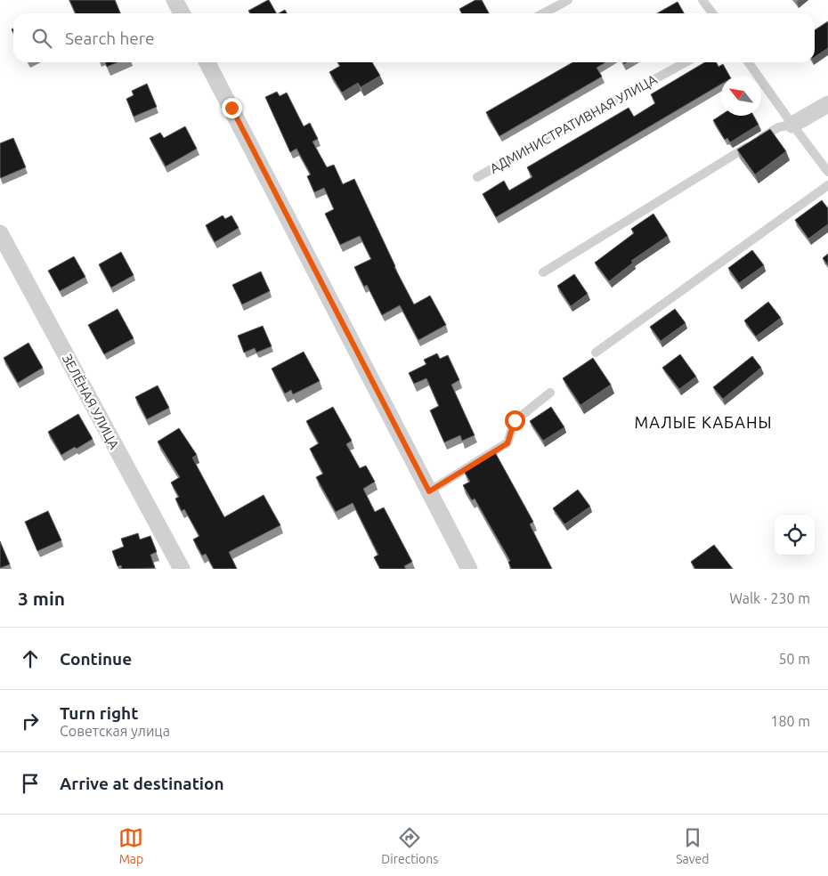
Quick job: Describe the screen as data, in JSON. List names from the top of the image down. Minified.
{"streets":{"street":["ЗЕЛЁНАЯ УЛИЦА"],"lane":["АДМИНИСТРАТИВНАЯ УЛИЦА"]},"districts":["МАЛЫЕ КАБАНЫ"],"north":"top left","page":{"search":"Search here","heading":["3 min","Walk · 230 m"],"list":[["Continue","50 m"],["Turn right","Советская улица","180 m"],"Arrive at destination"],"nav":["Map","Directions","Saved"]}}
